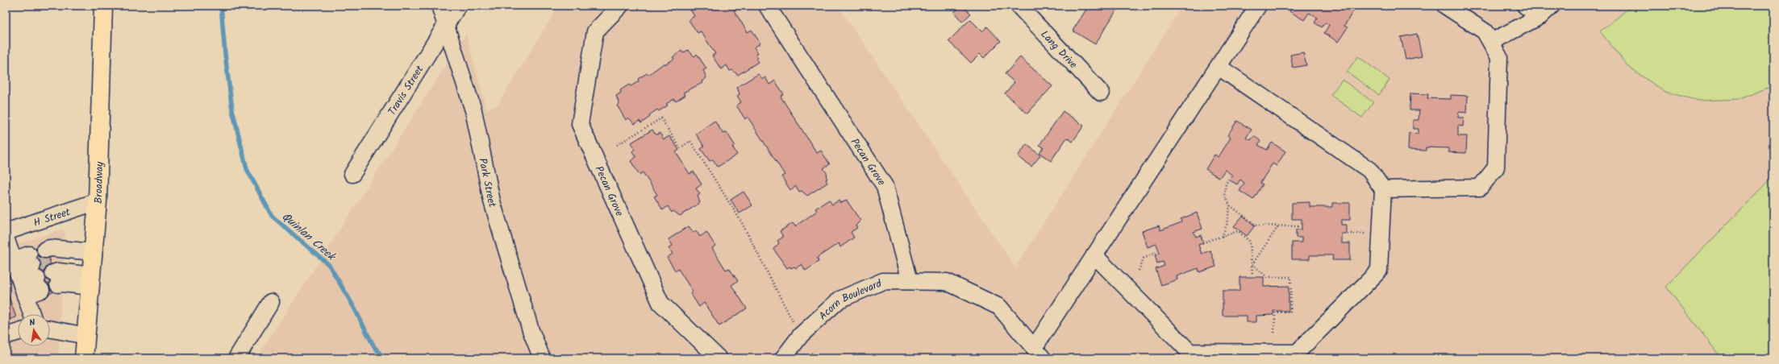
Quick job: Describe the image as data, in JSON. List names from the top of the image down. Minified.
{"streets":{"main road":["Broadway"],"street":["Lang Drive","Travis Street","Pecan Grove","Park Street","H Street","Acorn Boulevard"]},"crossings":[["Travis Street","Park Street"],["Pecan Grove","Acorn Boulevard"],["Broadway","H Street"]],"water":["Quinlan Creek"],"north":"top"}
